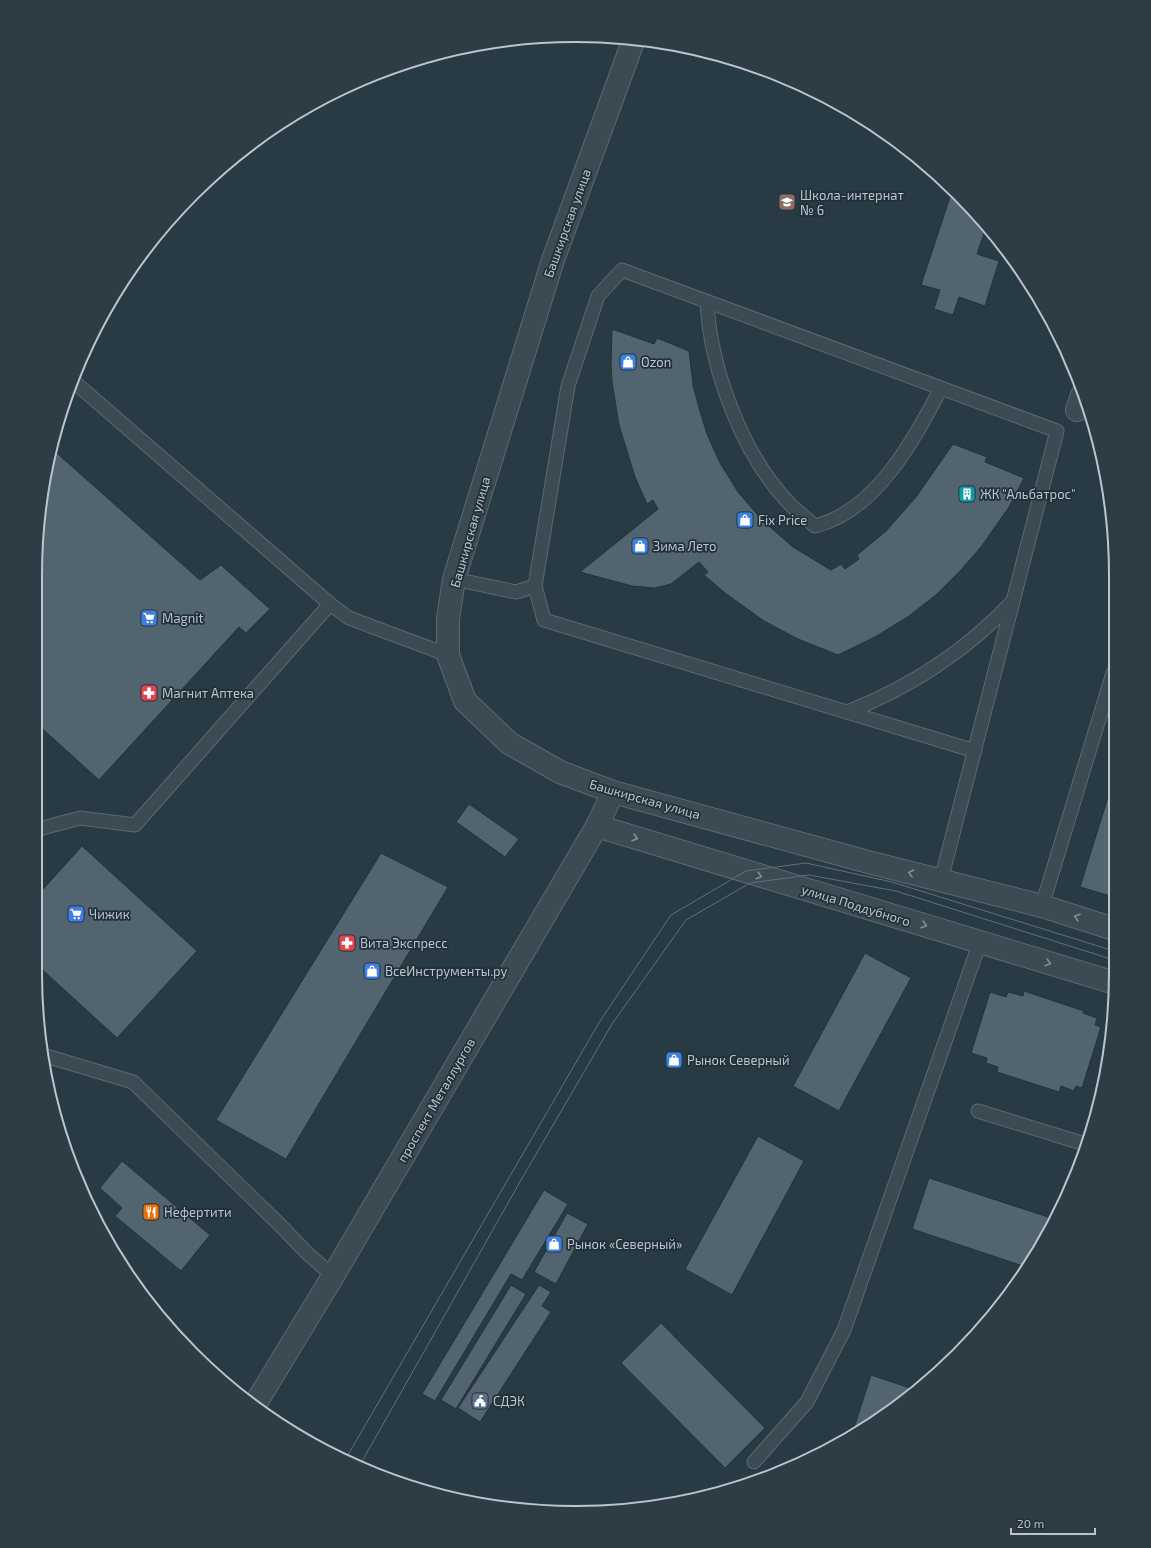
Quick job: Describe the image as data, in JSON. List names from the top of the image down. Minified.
{"streets":{"street":["Башкирская улица","улица Поддубного","проспект Металлургов"]},"crossings":[["Башкирская улица","проспект Металлургов"],["улица Поддубного","проспект Металлургов"]],"places":{"school or university":["Школа-интернат № 6"],"shop":["Ozon","Fix Price","Зима Лето","ВсеИнструменты.ру","Рынок Северный","Рынок «Северный»"],"building":["ЖК \"Альбатрос\""],"supermarket":["Magnit","Чижик"],"pharmacy":["Магнит Аптека","Вита Экспресс"],"restaurant":["Нефертити"],"public building":["СДЭК"]},"scale_bar":"20 m"}
